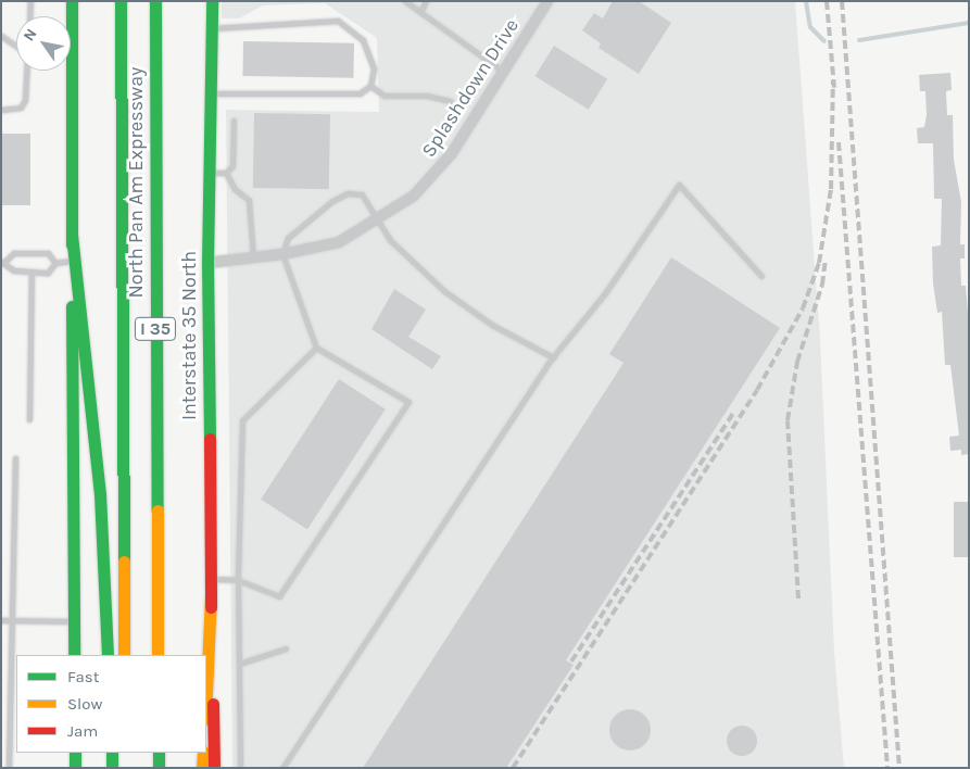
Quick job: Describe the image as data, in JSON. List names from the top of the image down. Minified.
{"streets":{"main road":["North Pan Am Expressway","I 35","Interstate 35 North"],"street":["Splashdown Drive"]},"crossings":[["Splashdown Drive","Interstate 35 North"]],"legend":["Fast","Slow","Jam"],"north":"top left"}
